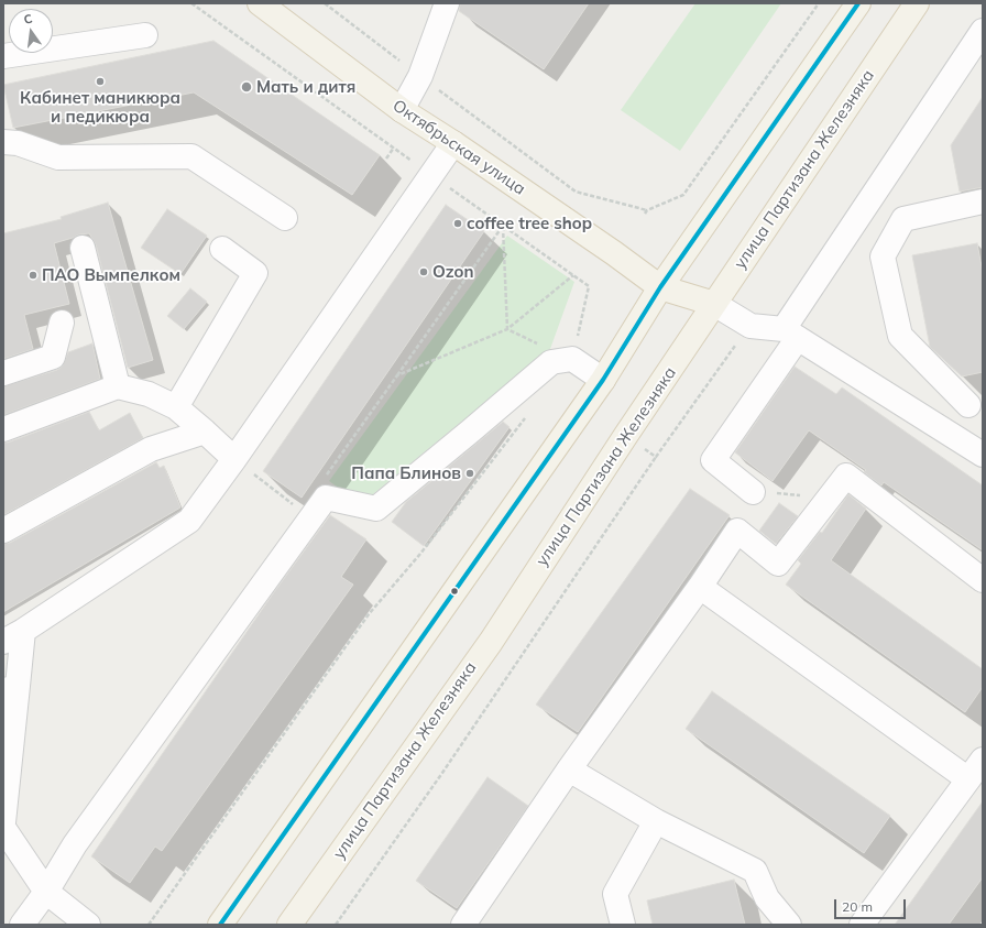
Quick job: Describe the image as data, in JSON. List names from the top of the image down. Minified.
{"streets":{"main road":["Октябрьская улица","улица Партизана Железняка"]},"crossings":[["Октябрьская улица","улица Партизана Железняка"]],"places":["Кабинет маникюра и педикюра","Мать и дитя","coffee tree shop","Ozon","ПАО Вымпелком","Папа Блинов"],"scale_bar":"20 m","north":"top"}
